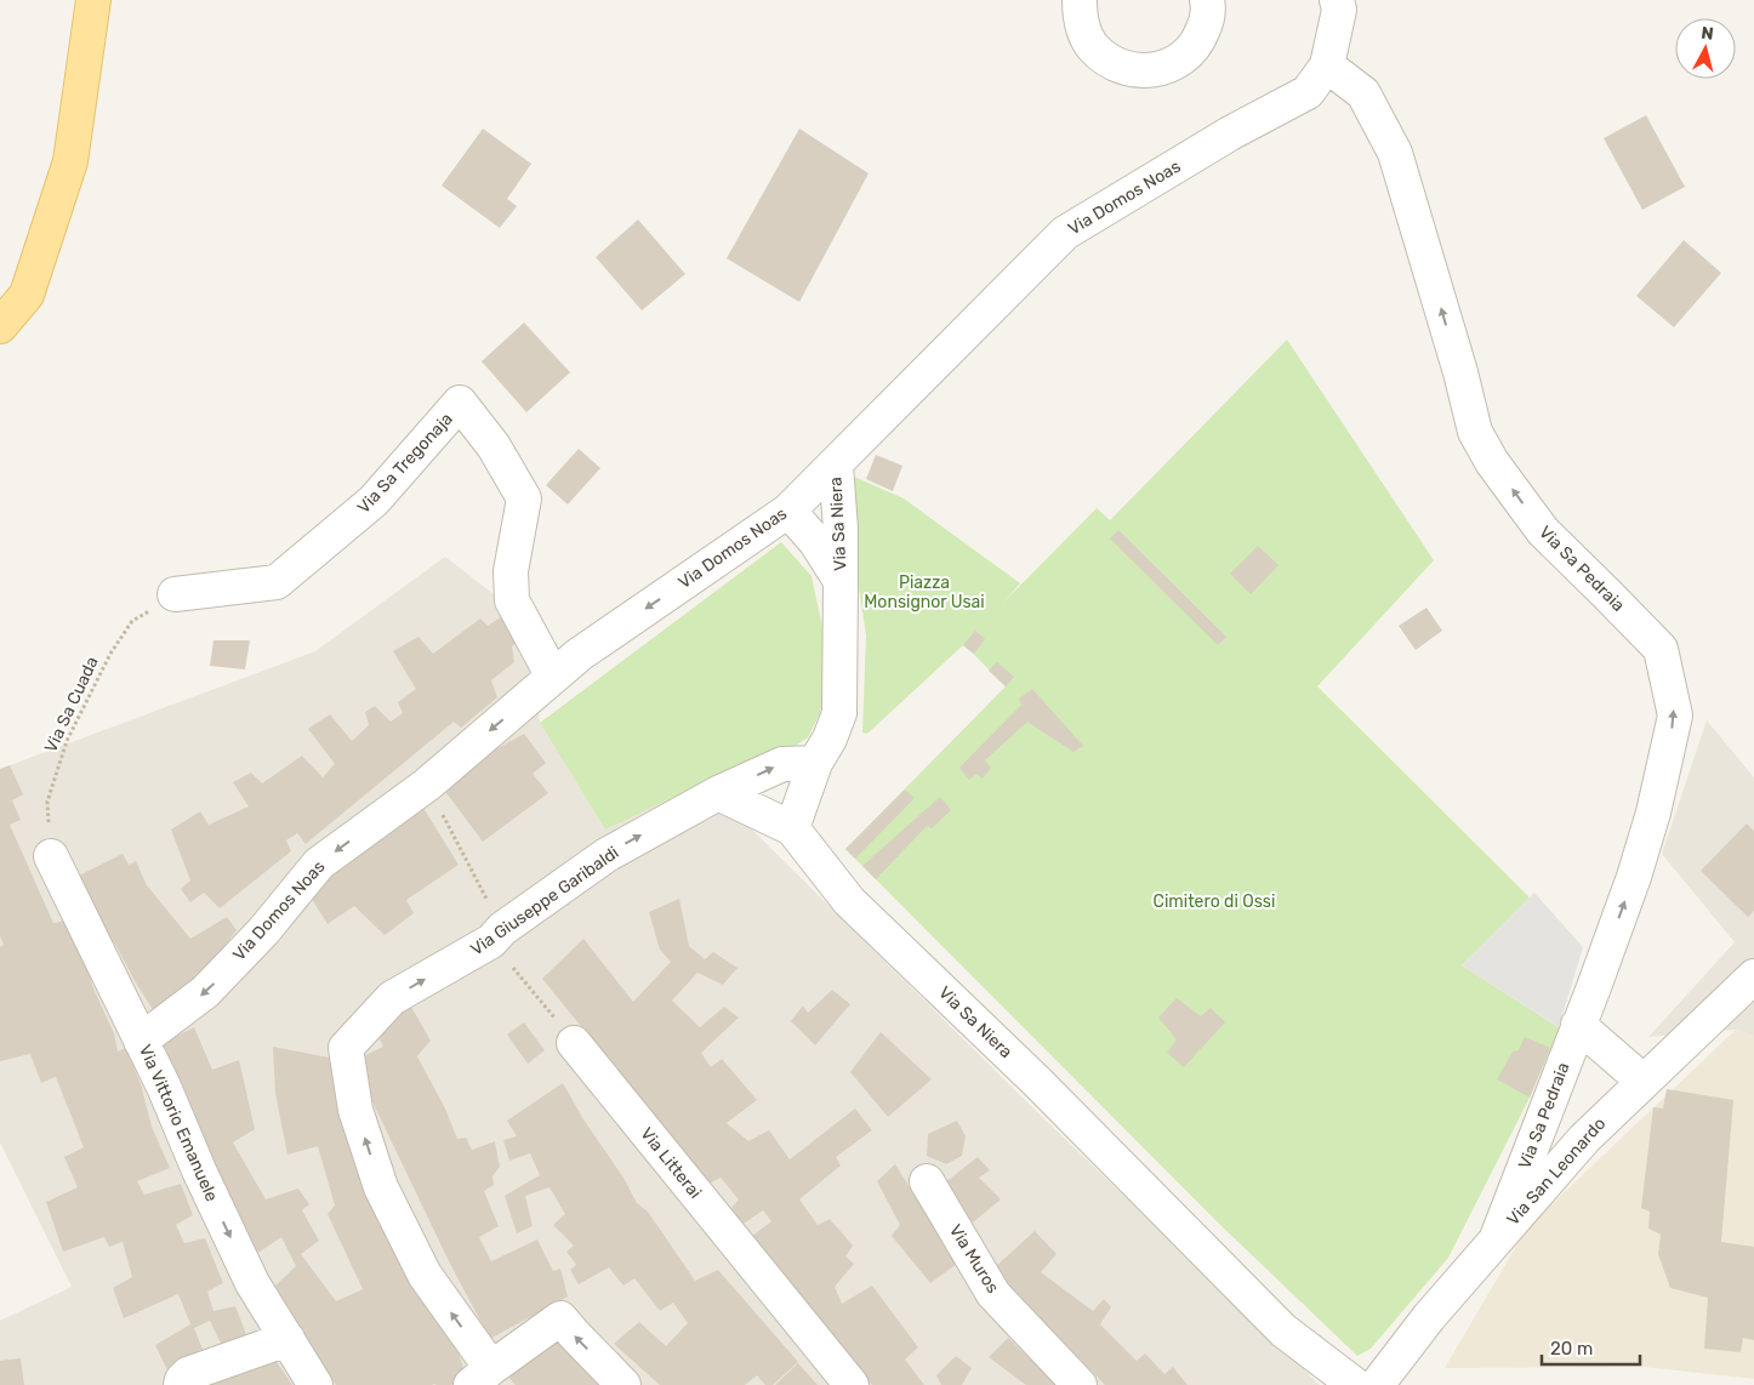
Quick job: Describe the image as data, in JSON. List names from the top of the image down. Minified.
{"streets":{"street":["Via Domos Noas","Via Sa Tregonaja","Via Sa Niera","Via Sa Pedraia","Via Giuseppe Garibaldi","Via Vittorio Emanuele","Via Litterai","Via San Leonardo","Via Muros"],"path":["Via Sa Cuada"]},"crossings":[["Via Domos Noas","Via Sa Tregonaja"],["Via Domos Noas","Via Sa Niera"],["Via Domos Noas","Via Sa Pedraia"],["Via Domos Noas","Via Vittorio Emanuele"],["Via Sa Tregonaja","Via Sa Cuada"],["Via Sa Niera","Via Giuseppe Garibaldi"],["Via Sa Pedraia","Via San Leonardo"],["Via Sa Cuada","Via Vittorio Emanuele"]],"one_way":["Via Domos Noas","Via Sa Pedraia","Via Vittorio Emanuele"],"parks":["Piazza Monsignor Usai","Cimitero di Ossi"],"scale_bar":"20 m","north":"top"}
